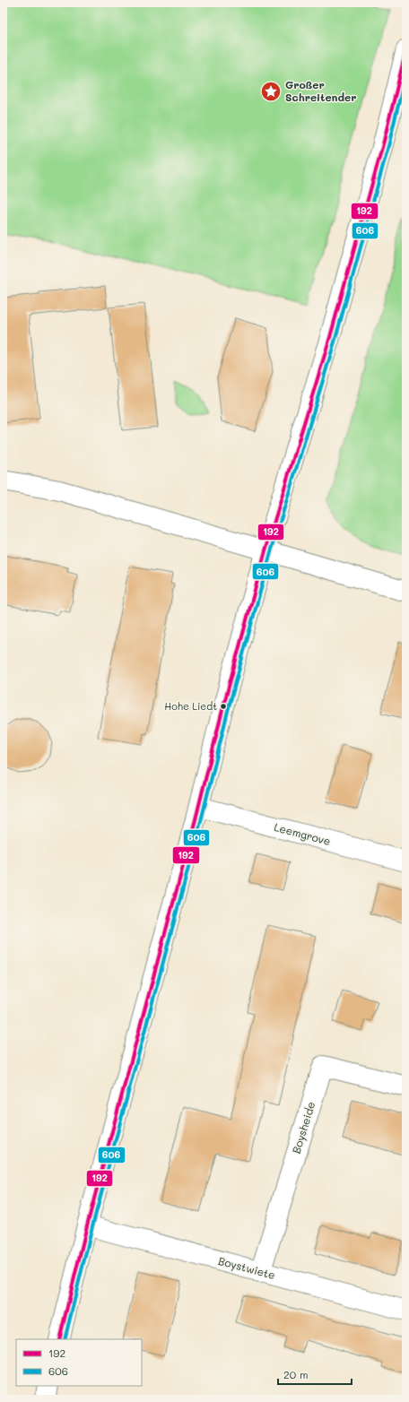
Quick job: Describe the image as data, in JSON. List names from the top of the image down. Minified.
{"streets":{"street":["Leemgrove","Boysheide","Boystwiete"]},"crossings":[["Boysheide","Boystwiete"]],"places":{"place":["Großer Schreitender"],"other":["Hohe Liedt"]},"lines":["transit line 192","transit line 606"],"legend":["192","606"],"scale_bar":"20 m"}
